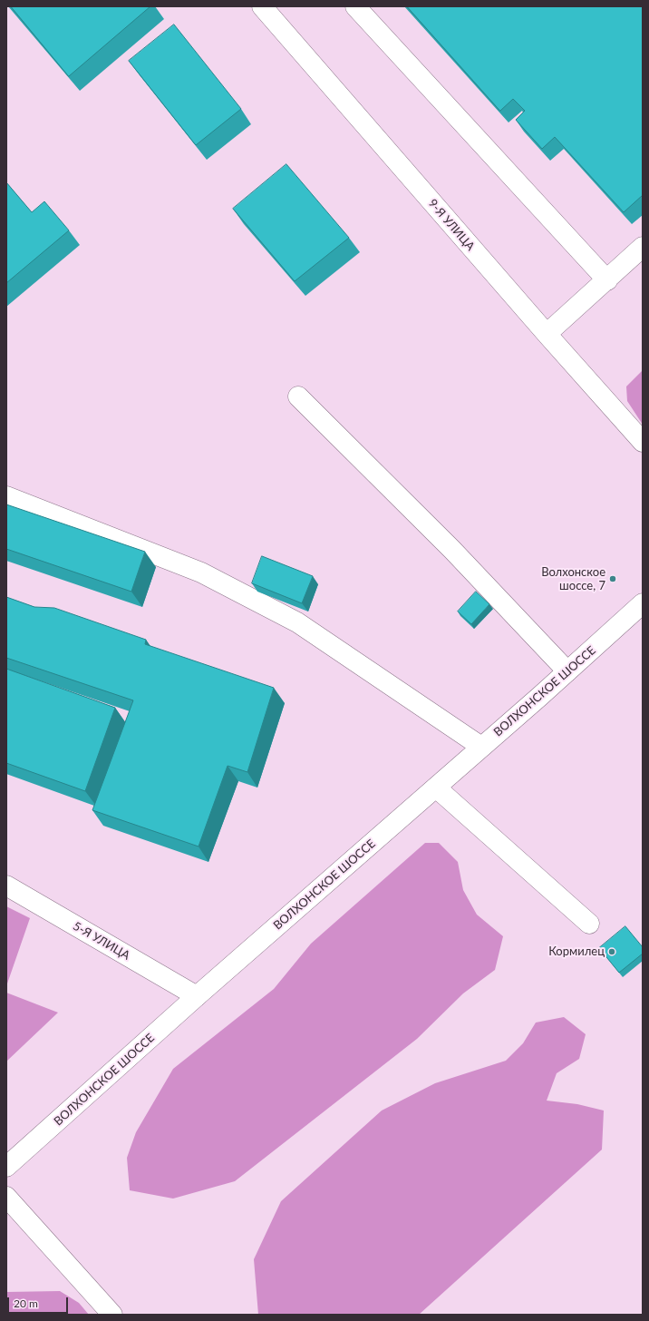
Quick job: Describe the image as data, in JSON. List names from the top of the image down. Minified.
{"streets":{"street":["9-Я УЛИЦА","ВОЛХОНСКОЕ ШОССЕ","5-Я УЛИЦА"]},"crossings":[["ВОЛХОНСКОЕ ШОССЕ","5-Я УЛИЦА"]],"places":["Волхонское шоссе, 7","Кормилец"],"scale_bar":"20 m"}
